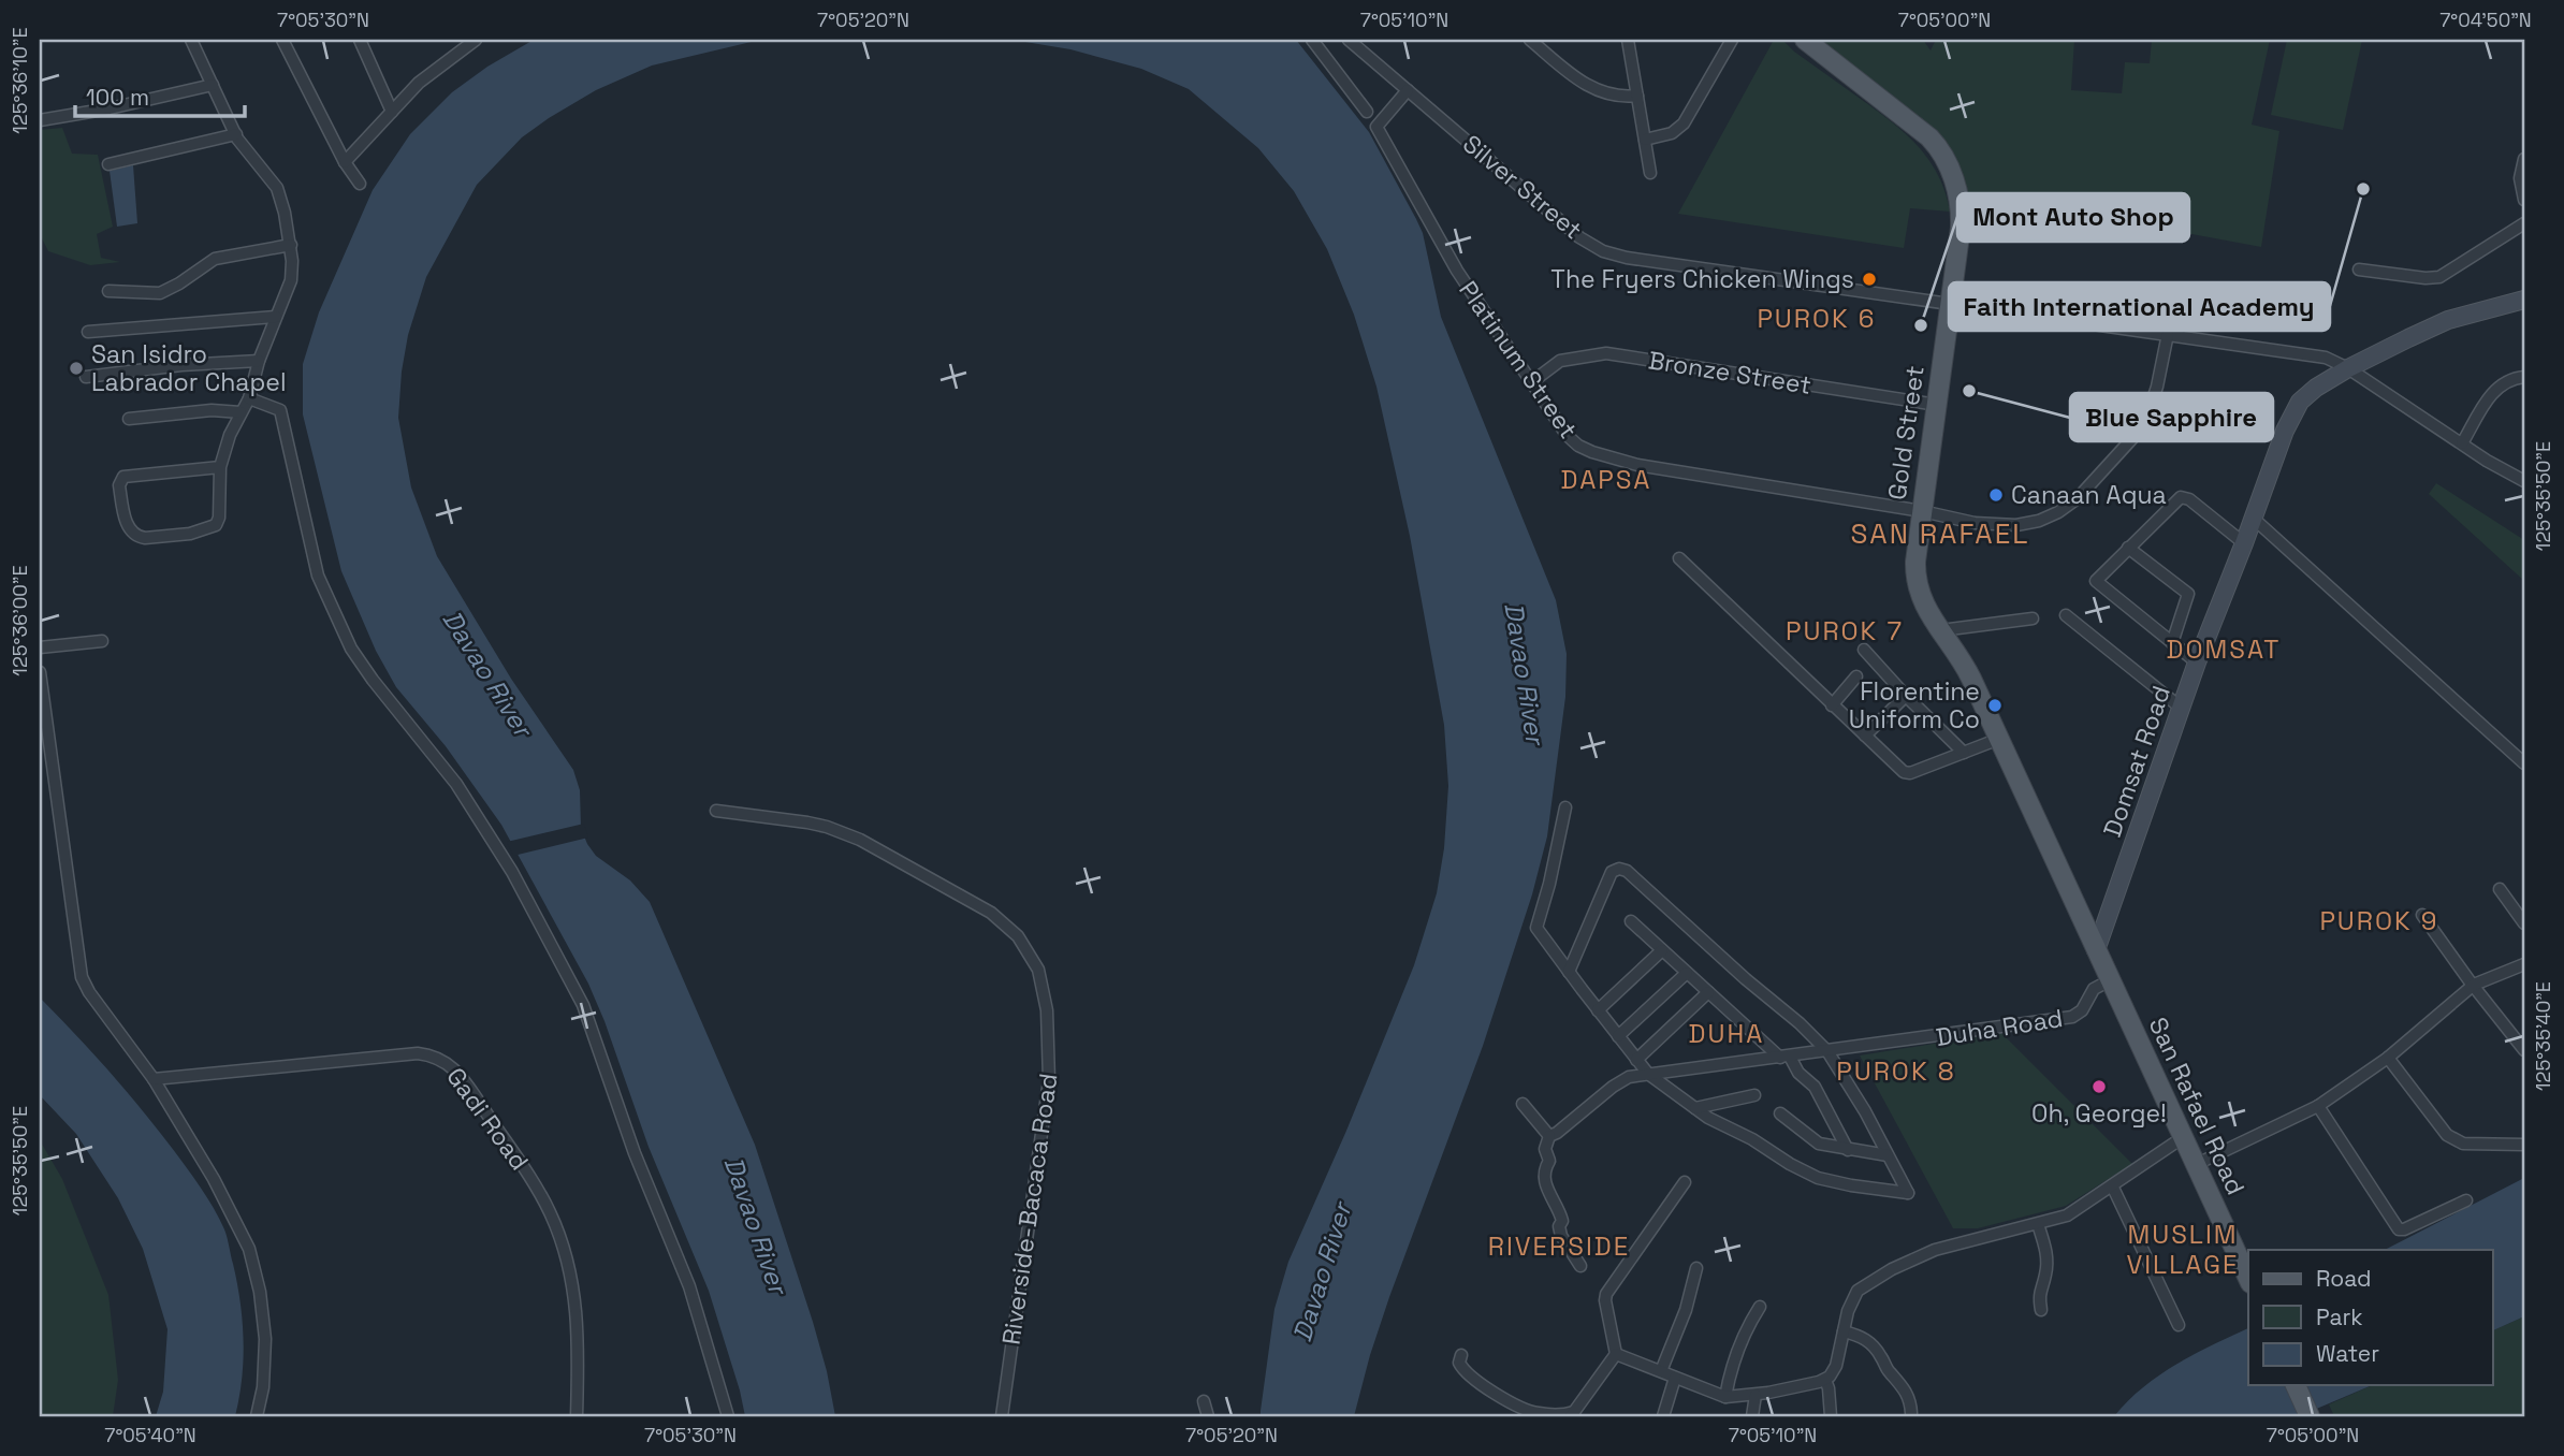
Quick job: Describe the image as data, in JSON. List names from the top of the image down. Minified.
{"streets":{"main road":["Gold Street","San Rafael Road"],"street":["Silver Street","Platinum Street","Bronze Street","Domsat Road","Duha Road","Gadi Road","Riverside-Bacaca Road"]},"crossings":[["Silver Street","Platinum Street"],["Silver Street","Gold Street"],["Silver Street","Domsat Road"],["Platinum Street","Bronze Street"],["Platinum Street","Gold Street"],["Bronze Street","Gold Street"],["Gold Street","Domsat Road"],["Gold Street","San Rafael Road"],["Domsat Road","San Rafael Road"],["Duha Road","San Rafael Road"]],"districts":["PUROK 6","DAPSA","SAN RAFAEL","PUROK 7","DOMSAT","PUROK 9","DUHA","PUROK 8","MUSLIM VILLAGE","RIVERSIDE"],"water":["Davao River"],"places":["Faith International Academy","The Fryers Chicken Wings","Mont Auto Shop","San Isidro Labrador Chapel","Blue Sapphire","Canaan Aqua","Florentine Uniform Co","Oh, George!"],"legend":["Road","Park","Water"],"scale_bar":"100 m","coordinates":["7°05'30\"N","7°05'20\"N","7°05'10\"N","7°05'00\"N","7°04'50\"N","125°36'10\"E","125°35'50\"E","125°36'00\"E","125°35'40\"E","7°05'40\"N"]}
